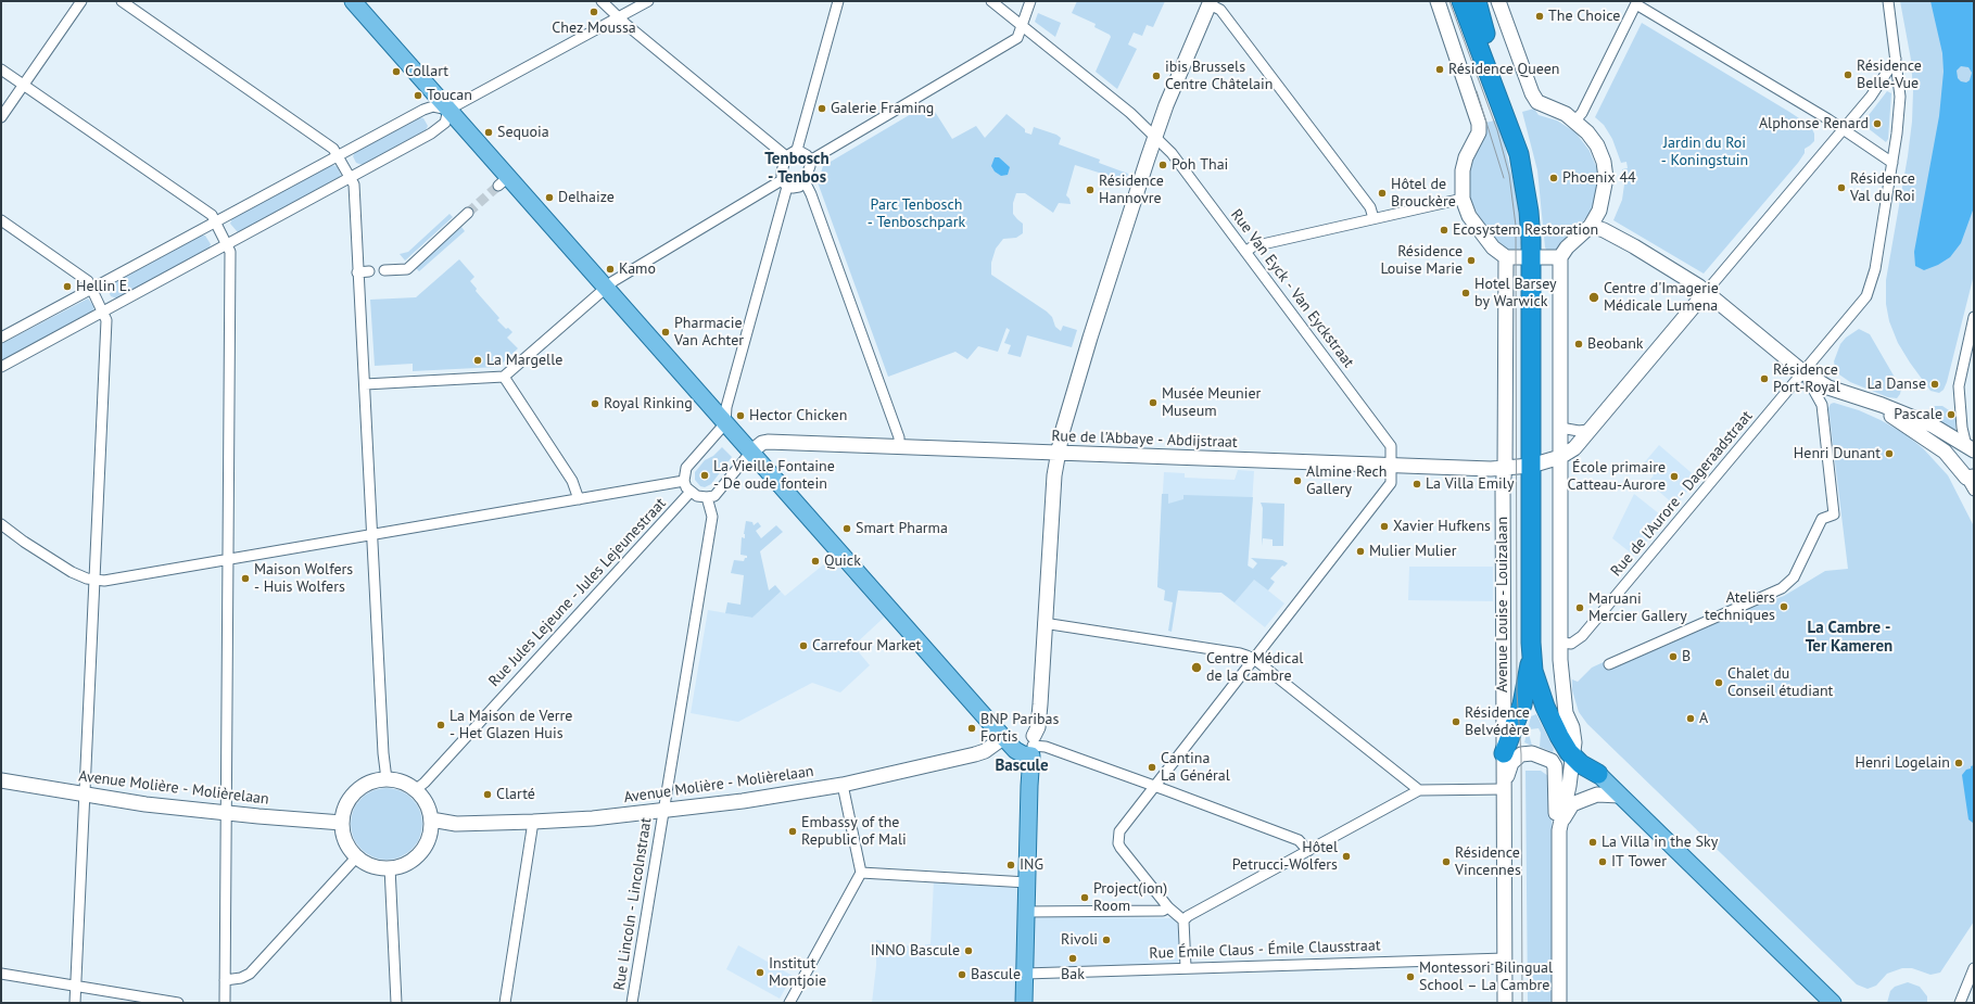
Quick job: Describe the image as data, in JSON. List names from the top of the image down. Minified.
{"streets":{"highway":["Avenue Louise - Louizalaan"],"main road":["Rue de l'Abbaye - Abdijstraat","Avenue Molière - Molièrelaan"],"street":["Rue Van Eyck - Van Eyckstraat","Rue de l'Aurore - Dageraadstraat","Rue Jules Lejeune - Jules Lejeunestraat","Rue Lincoln - Lincolnstraat","Rue Émile Claus - Émile Clausstraat"]},"crossings":[["Rue Van Eyck - Van Eyckstraat","Rue de l'Abbaye - Abdijstraat"],["Rue de l'Abbaye - Abdijstraat","Avenue Louise - Louizalaan"],["Rue de l'Aurore - Dageraadstraat","Avenue Louise - Louizalaan"],["Rue Jules Lejeune - Jules Lejeunestraat","Avenue Molière - Molièrelaan"],["Avenue Louise - Louizalaan","Rue Émile Claus - Émile Clausstraat"],["Avenue Molière - Molièrelaan","Rue Lincoln - Lincolnstraat"]],"districts":["Tenbosch - Tenbos","La Cambre - Ter Kameren","Bascule"],"parks":["Jardin du Roi - Koningstuin","Parc Tenbosch - Tenboschpark"],"places":["Chez Moussa","The Choice","Résidence Queen","Collart","Résidence Belle-Vue","ibis Brussels Centre Châtelain","Toucan","Galerie Framing","Alphonse Renard","Sequoia","Poh Thai","Phoenix 44","Résidence Val du Roi","Résidence Hannovre","Hôtel de Brouckère","Delhaize","Ecosystem Restoration","Résidence Louise Marie","Kamo","Hellin E.","Hotel Barsey by Warwick","Centre d'Imagerie Médicale Lumena","Pharmacie Van Achter","Beobank","La Margelle","Résidence Port-Royal","La Danse","Musée Meunier Museum","Royal Rinking","Pascale","Hector Chicken","Henri Dunant","La Vieille Fontaine - De oude fontein","École primaire Catteau-Aurore","Almine Rech Gallery","La Villa Emily","Xavier Hufkens","Smart Pharma","Mulier Mulier","Quick","Maison Wolfers - Huis Wolfers","Ateliers techniques","Maruani Mercier Gallery","Carrefour Market","B","Centre Médical de la Cambre","Chalet du Conseil étudiant","A","Résidence Belvédère","La Maison de Verre - Het Glazen Huis","BNP Paribas Fortis","Henri Logelain","Cantina La Général","Clarté","Embassy of the Republic of Mali","La Villa in the Sky","Hôtel Petrucci-Wolfers","Résidence Vincennes","IT Tower","ING","Project(ion) Room","Rivoli","INNO Bascule","Bak","Institut Montjoie","Bascule","Montessori Bilingual School – La Cambre"]}
